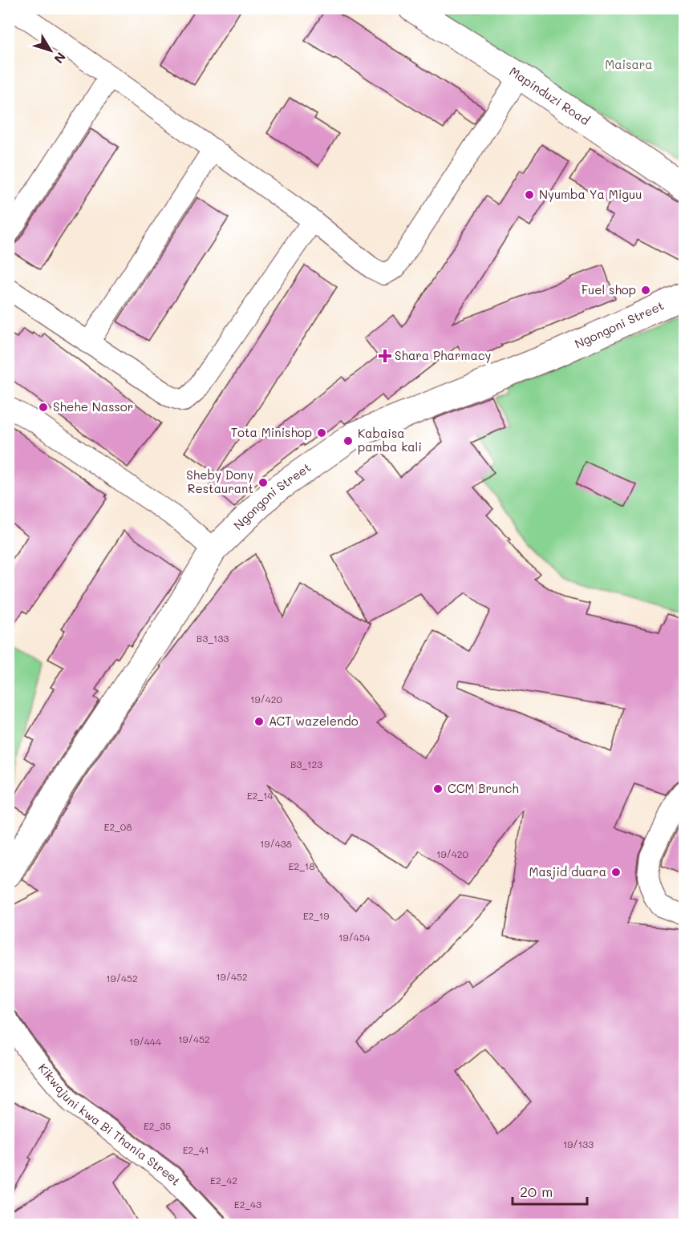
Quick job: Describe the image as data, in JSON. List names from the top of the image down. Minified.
{"streets":{"street":["Mapinduzi Road","Ngongoni Street","Kikwajuni kwa Bi Thania Street"]},"parks":["Maisara"],"places":{"other":["Nyumba Ya Miguu","Fuel shop","Shehe Nassor","Tota Minishop","Kabaisa pamba kali","Sheby Dony Restaurant","ACT wazelendo","CCM Brunch","Masjid duara"],"health":["Shara Pharmacy"]},"house_numbers":["B3_133","19/420","B3_123","E2_14","E2_08","19/438","19/420","E2_18","E2_19","19/454","19/452","19/452","19/452","19/444","E2_35","19/133","E2_41","E2_42","E2_43"],"scale_bar":"20 m","north":"bottom right"}
